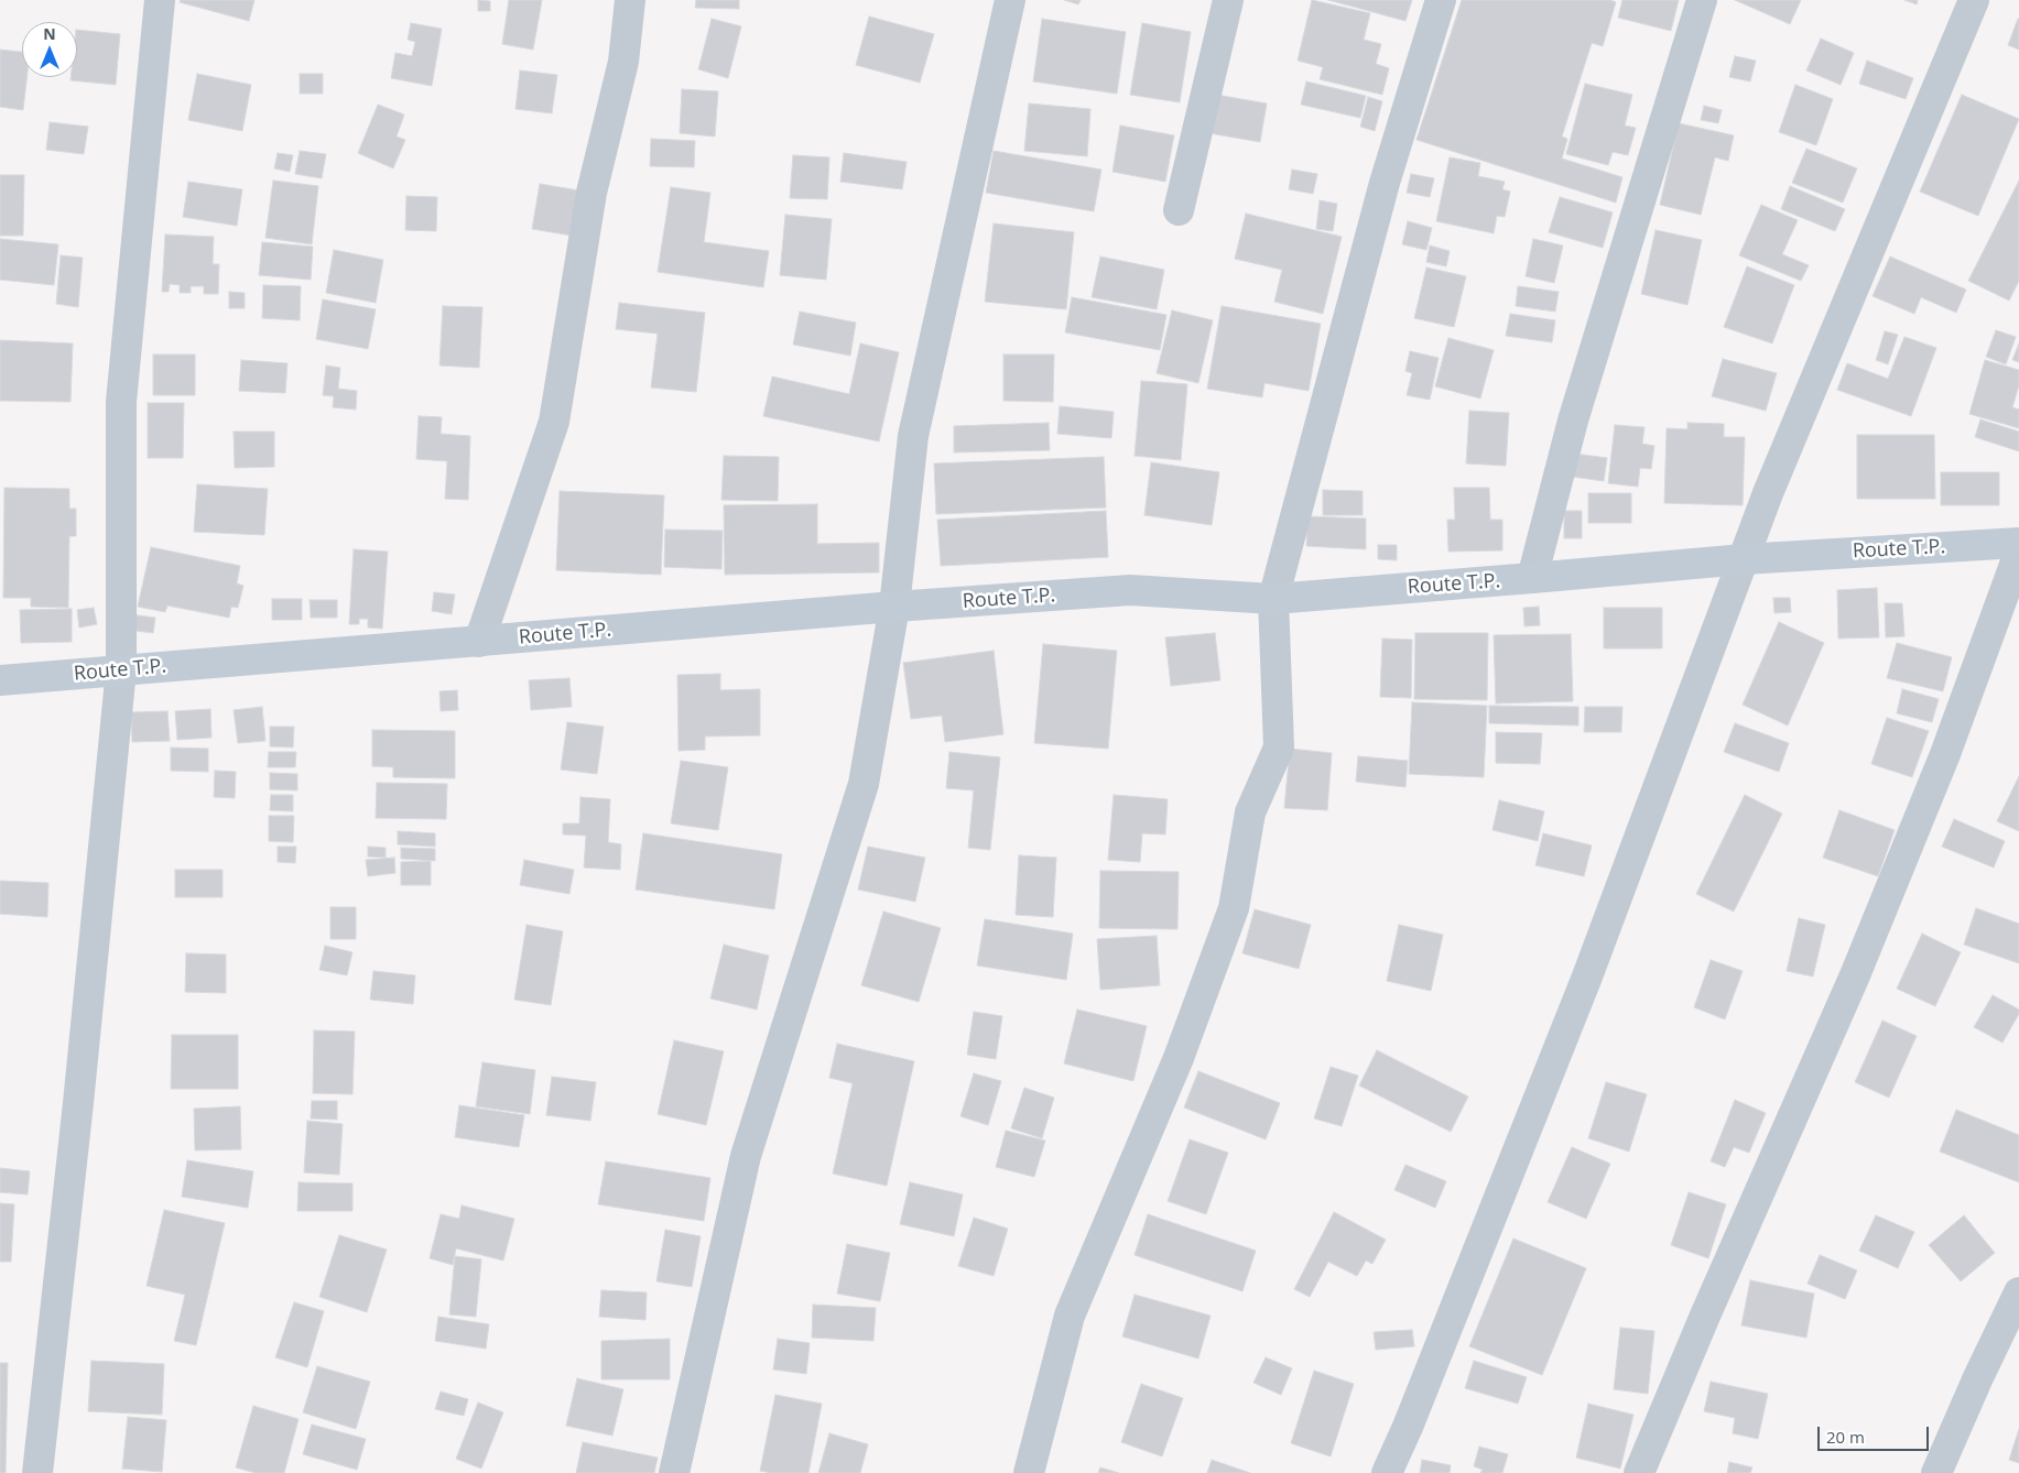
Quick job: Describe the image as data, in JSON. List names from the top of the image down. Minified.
{"streets":{"street":["Route T.P."]},"scale_bar":"20 m","north":"top"}
